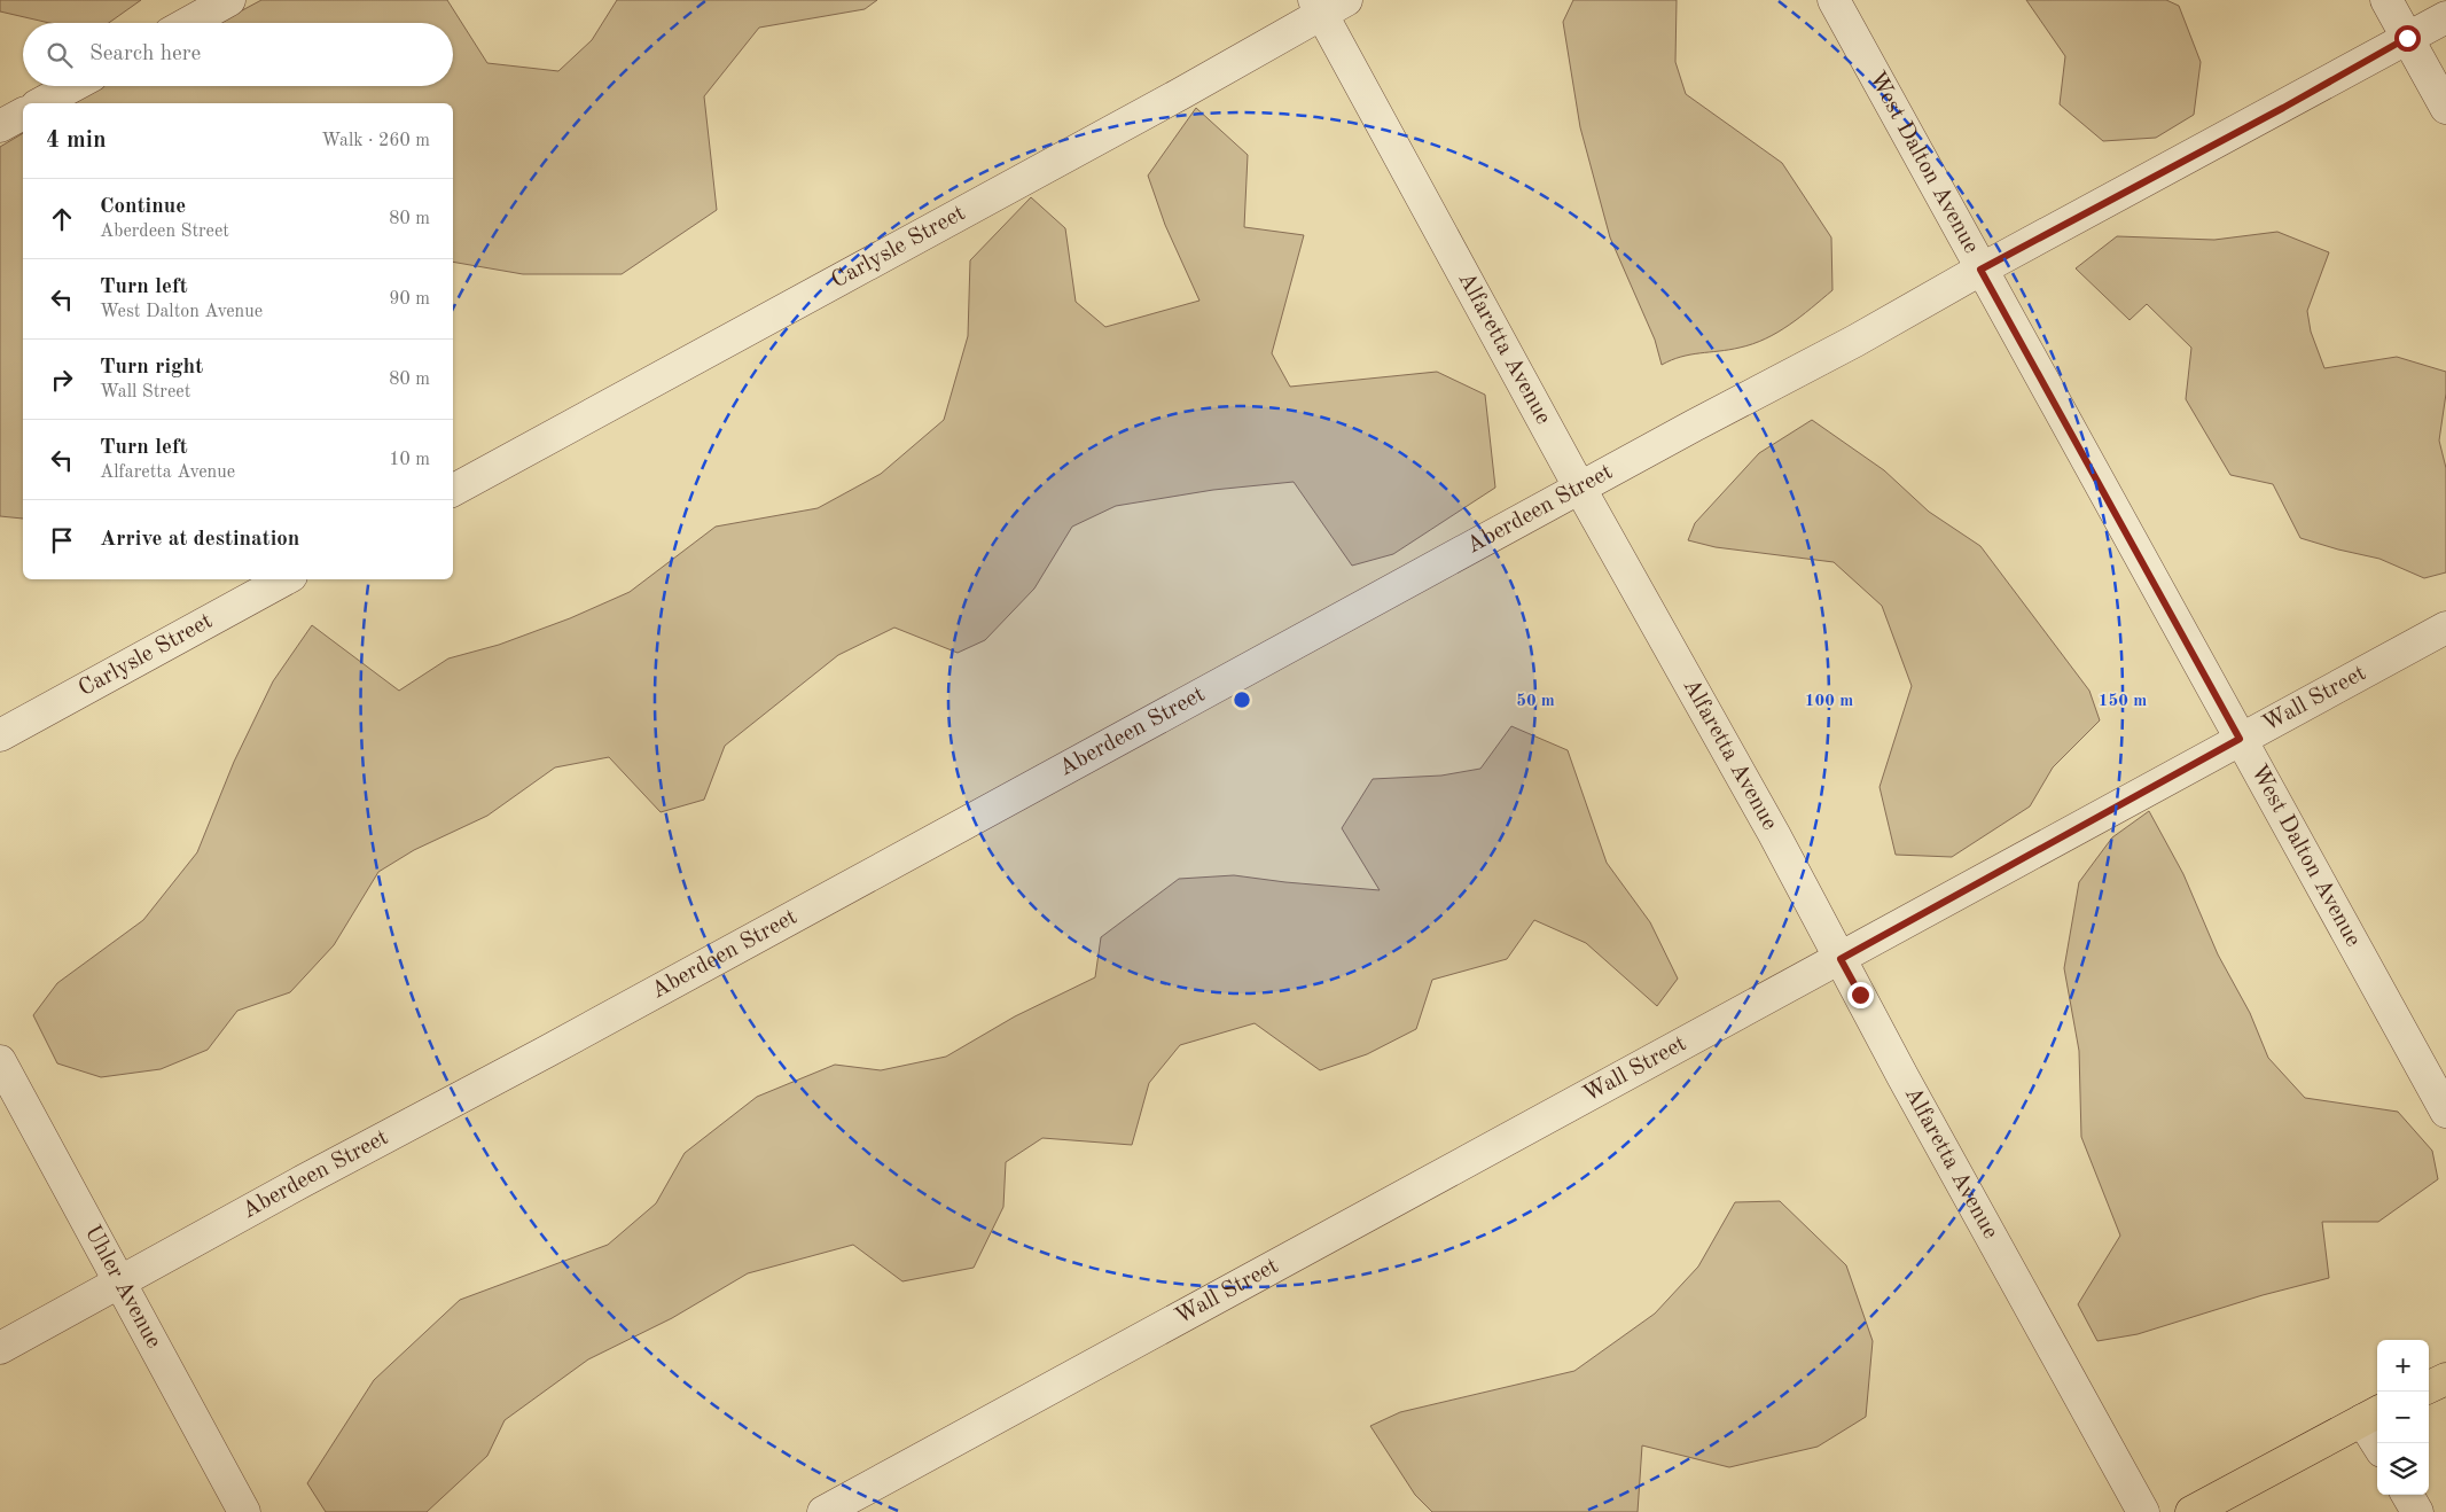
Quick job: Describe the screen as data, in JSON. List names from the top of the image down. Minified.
{"streets":{"street":["West Dalton Avenue","Carlysle Street","Alfaretta Avenue","Aberdeen Street","Wall Street","Uhler Avenue"]},"crossings":[["West Dalton Avenue","Aberdeen Street"],["West Dalton Avenue","Wall Street"],["Carlysle Street","Alfaretta Avenue"],["Alfaretta Avenue","Aberdeen Street"],["Alfaretta Avenue","Wall Street"],["Aberdeen Street","Uhler Avenue"]],"page":{"search":"Search here","heading":["4 min","Walk · 260 m"],"list":[["Continue","Aberdeen Street","80 m"],["Turn left","West Dalton Avenue","90 m"],["Turn right","Wall Street","80 m"],["Turn left","Alfaretta Avenue","10 m"],"Arrive at destination"],"map_buttons":["+","−"]},"rings":["50 m","100 m","150 m"]}
